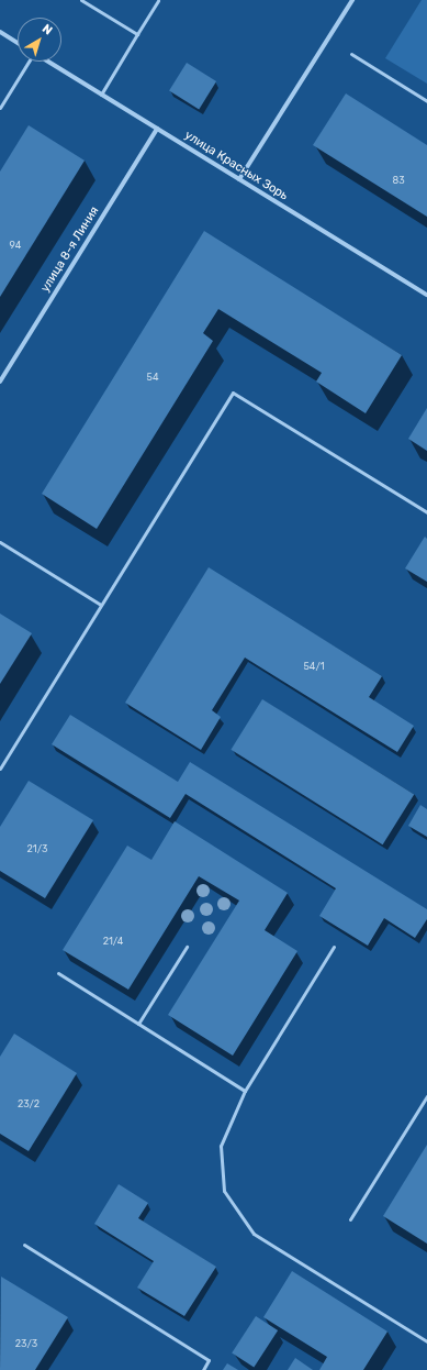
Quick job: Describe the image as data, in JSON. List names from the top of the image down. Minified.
{"streets":{"street":["улица Красных Зорь","улица 8-я Линия"]},"crossings":[["улица Красных Зорь","улица 8-я Линия"]],"house_numbers":["83","94","54","54/1","21/3","21/4","23/2","23/3"],"north":"top right"}
